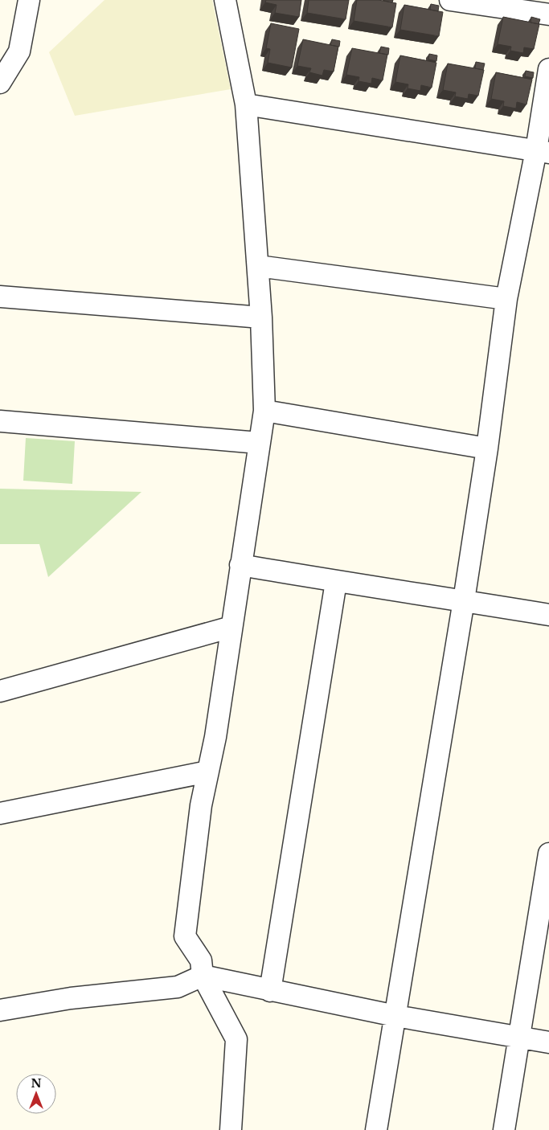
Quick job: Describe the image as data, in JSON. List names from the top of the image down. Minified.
{"north":"top"}
